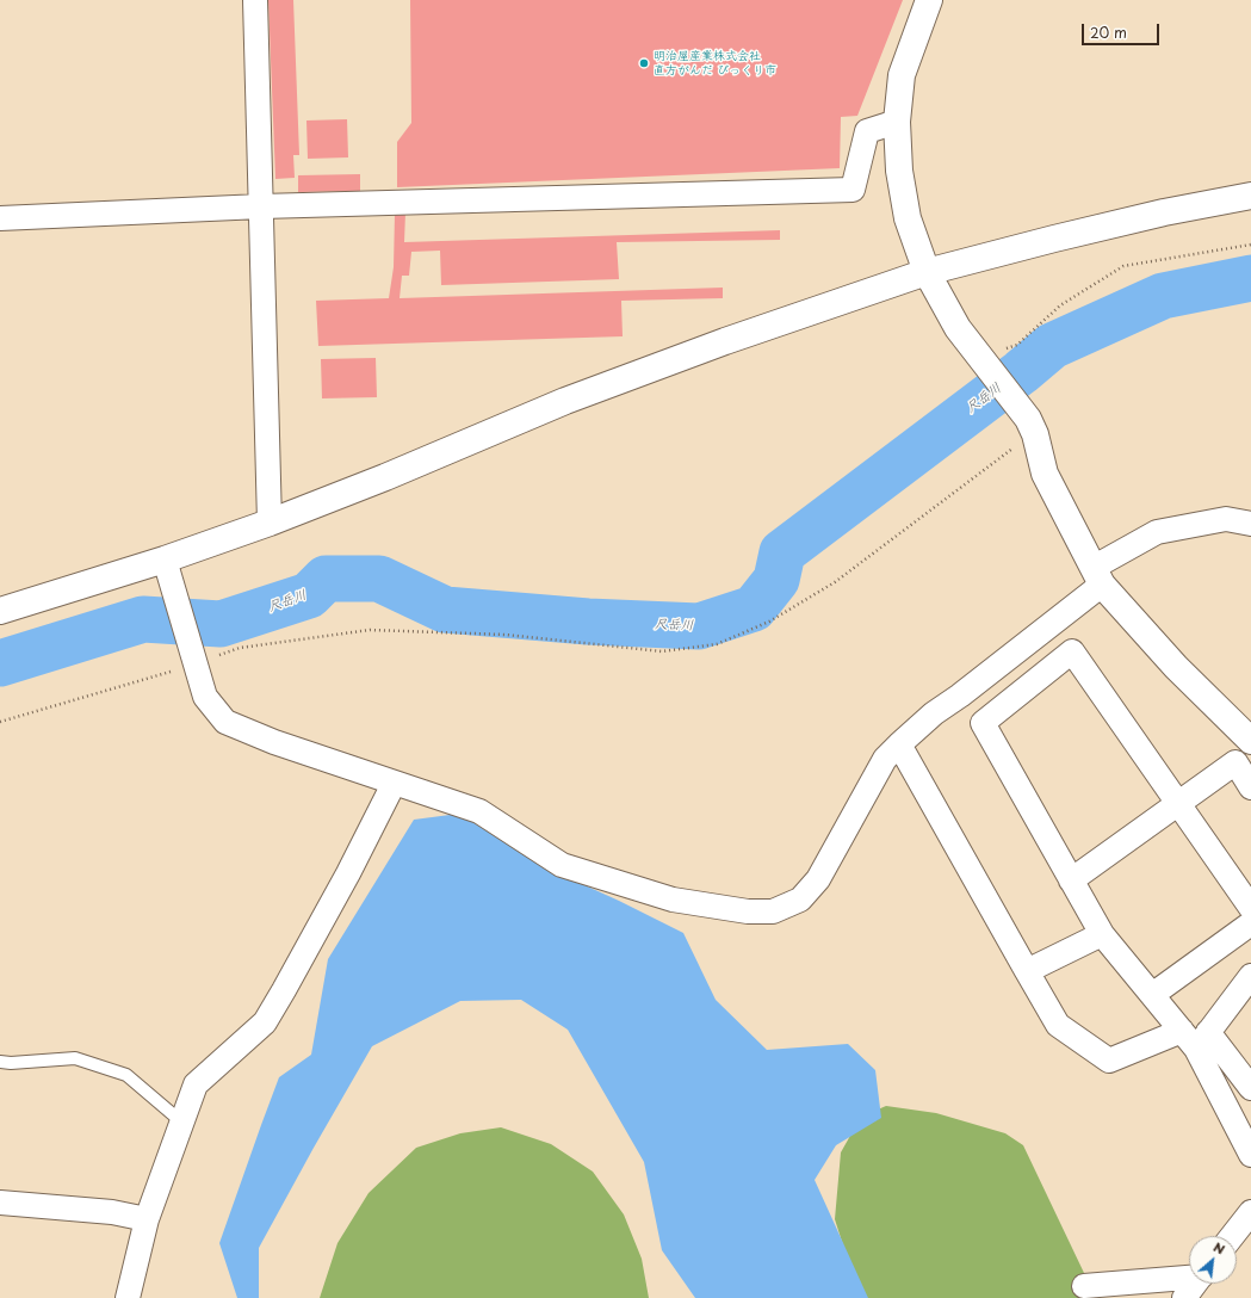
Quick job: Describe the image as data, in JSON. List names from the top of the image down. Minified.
{"water":["尺岳川"],"places":["明治屋産業株式会社 直方がんだ びっくり市"],"scale_bar":"20 m","north":"top right"}
